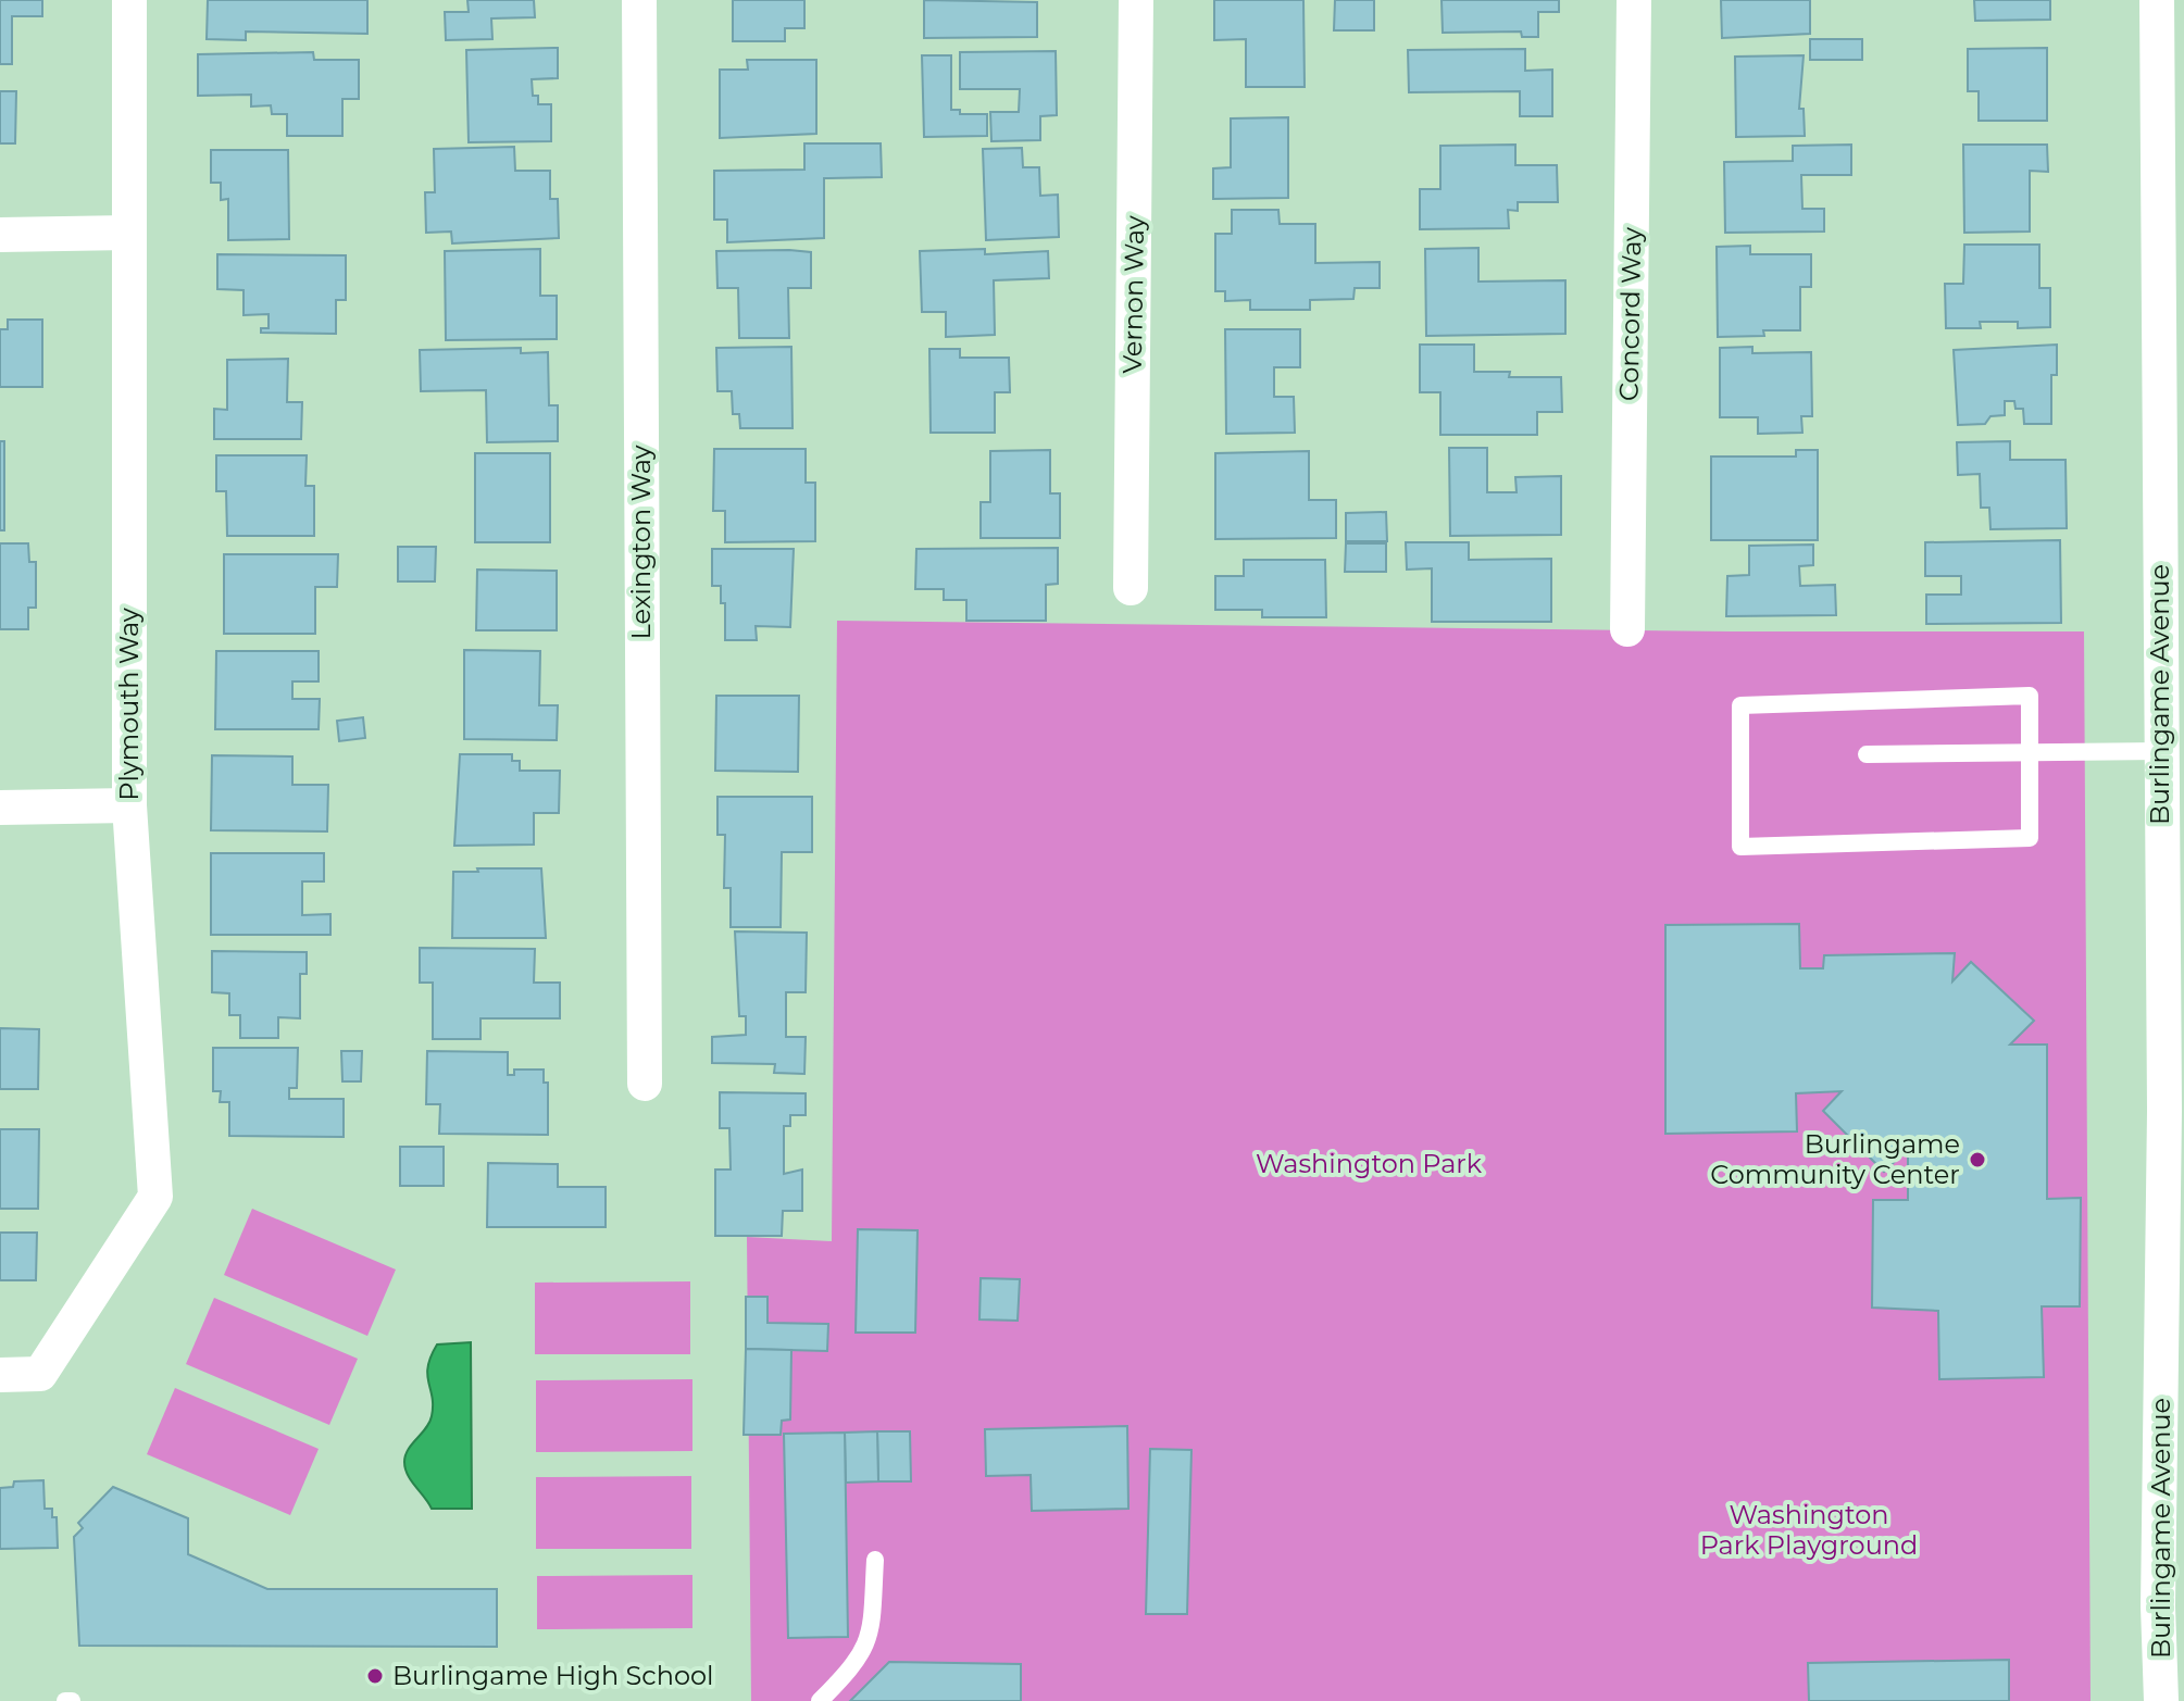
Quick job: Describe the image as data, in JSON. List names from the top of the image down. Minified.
{"streets":{"street":["Vernon Way","Concord Way","Lexington Way","Burlingame Avenue","Plymouth Way"]},"parks":["Washington Park","Washington Park Playground"],"places":["Burlingame Community Center","Burlingame High School"]}
